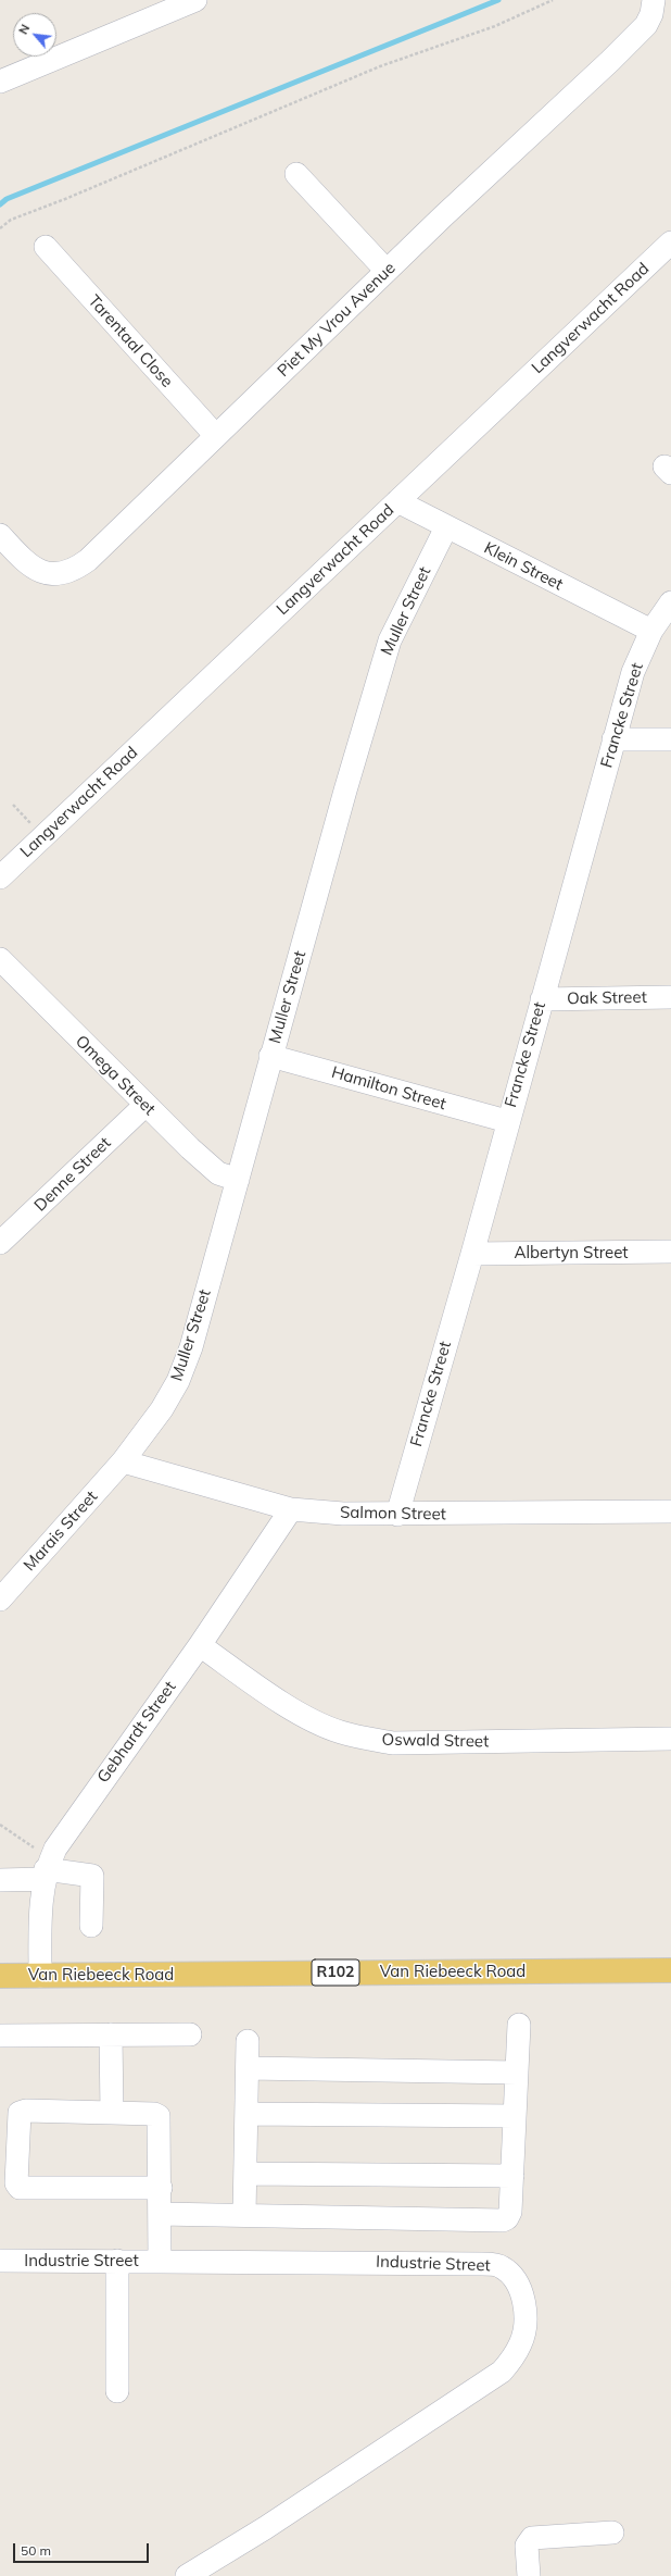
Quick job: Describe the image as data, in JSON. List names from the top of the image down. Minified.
{"streets":{"main road":["Van Riebeeck Road","R102"],"street":["Langverwacht Road","Piet My Vrou Avenue","Tarentaal Close","Klein Street","Muller Street","Francke Street","Oak Street","Omega Street","Hamilton Street","Denne Street","Albertyn Street","Salmon Street","Marais Street","Gebhardt Street","Oswald Street","Industrie Street"]},"crossings":[["Langverwacht Road","Klein Street"],["Piet My Vrou Avenue","Tarentaal Close"],["Klein Street","Muller Street"],["Klein Street","Francke Street"],["Muller Street","Omega Street"],["Muller Street","Hamilton Street"],["Muller Street","Salmon Street"],["Muller Street","Marais Street"],["Francke Street","Oak Street"],["Francke Street","Hamilton Street"],["Francke Street","Albertyn Street"],["Francke Street","Salmon Street"],["Omega Street","Denne Street"],["Salmon Street","Marais Street"],["Salmon Street","Gebhardt Street"],["Gebhardt Street","Oswald Street"],["Gebhardt Street","Van Riebeeck Road"]],"scale_bar":"50 m","north":"top left"}
